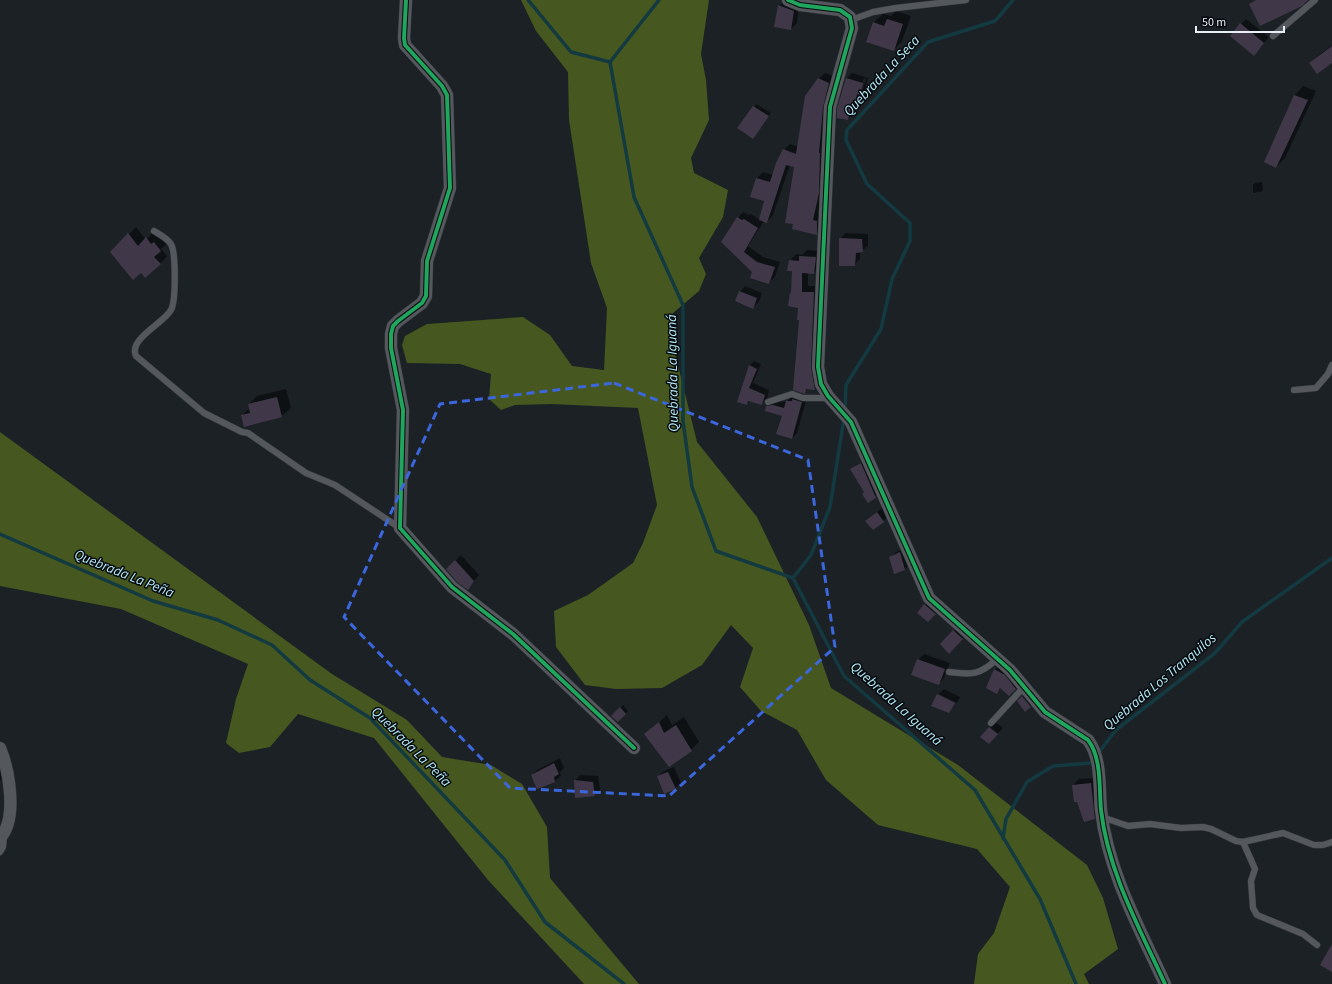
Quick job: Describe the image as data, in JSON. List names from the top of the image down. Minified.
{"water":["Quebrada La Seca","Quebrada La Iguaná","Quebrada La Peña","Quebrada Los Tranquilos"],"scale_bar":"50 m"}
